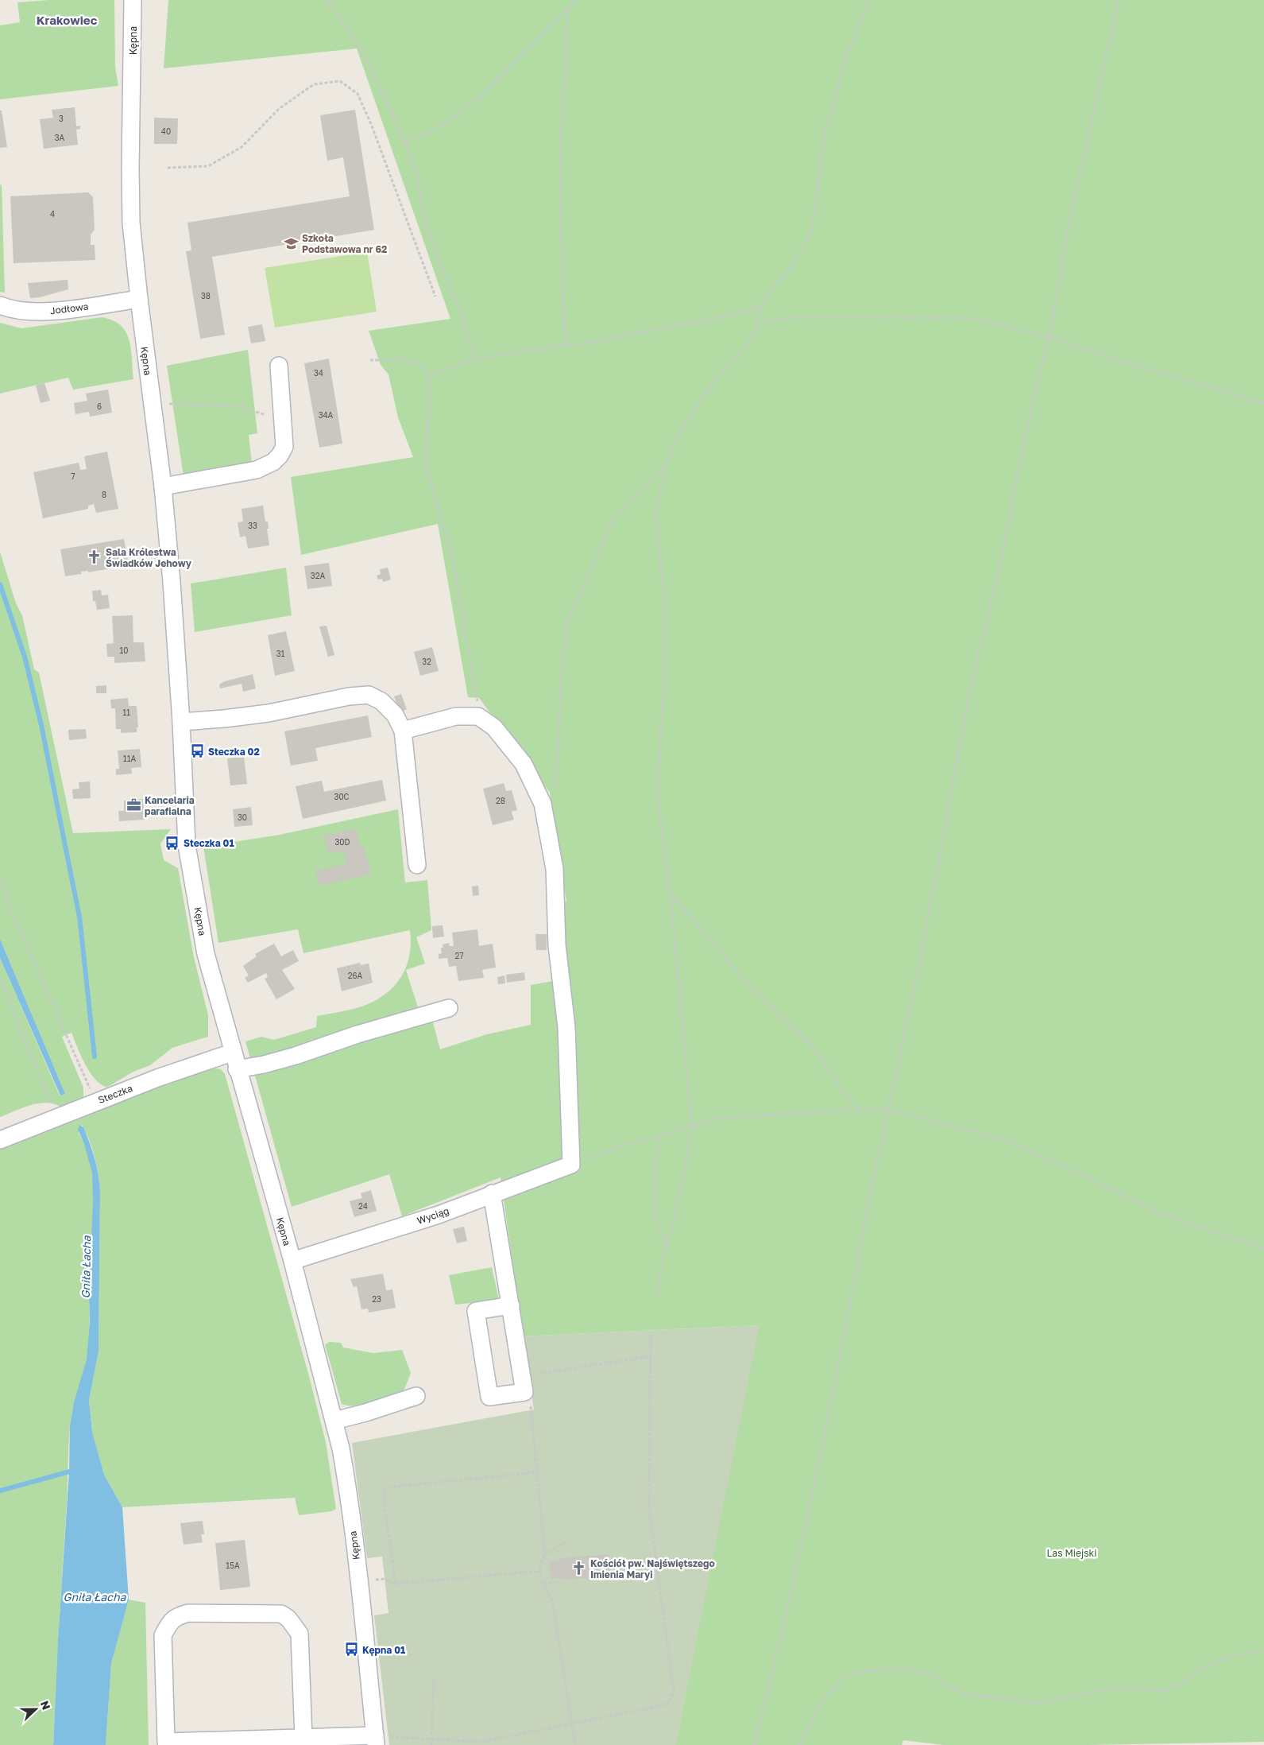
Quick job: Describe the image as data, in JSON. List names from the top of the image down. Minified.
{"streets":{"street":["Kępna","Jodłowa","Steczka","Wyciąg"]},"crossings":[["Kępna","Jodłowa"],["Kępna","Steczka"],["Kępna","Wyciąg"]],"districts":["Krakowiec"],"water":["Gniła Łacha"],"parks":["Las Miejski"],"places":{"school or university":["Szkoła Podstawowa nr 62"],"church":["Sala Królestwa Świadków Jehowy","Kościół pw. Najświętszego Imienia Maryi"],"bus stop":["Steczka 02","Steczka 01","Kępna 01"],"office":["Kancelaria parafialna"]},"house_numbers":["3","40","3A","4","38","34","6","34A","7","8","33","32A","10","31","32","11","11A","30C","28","30","30D","27","26A","24","23","15A"],"north":"right"}
